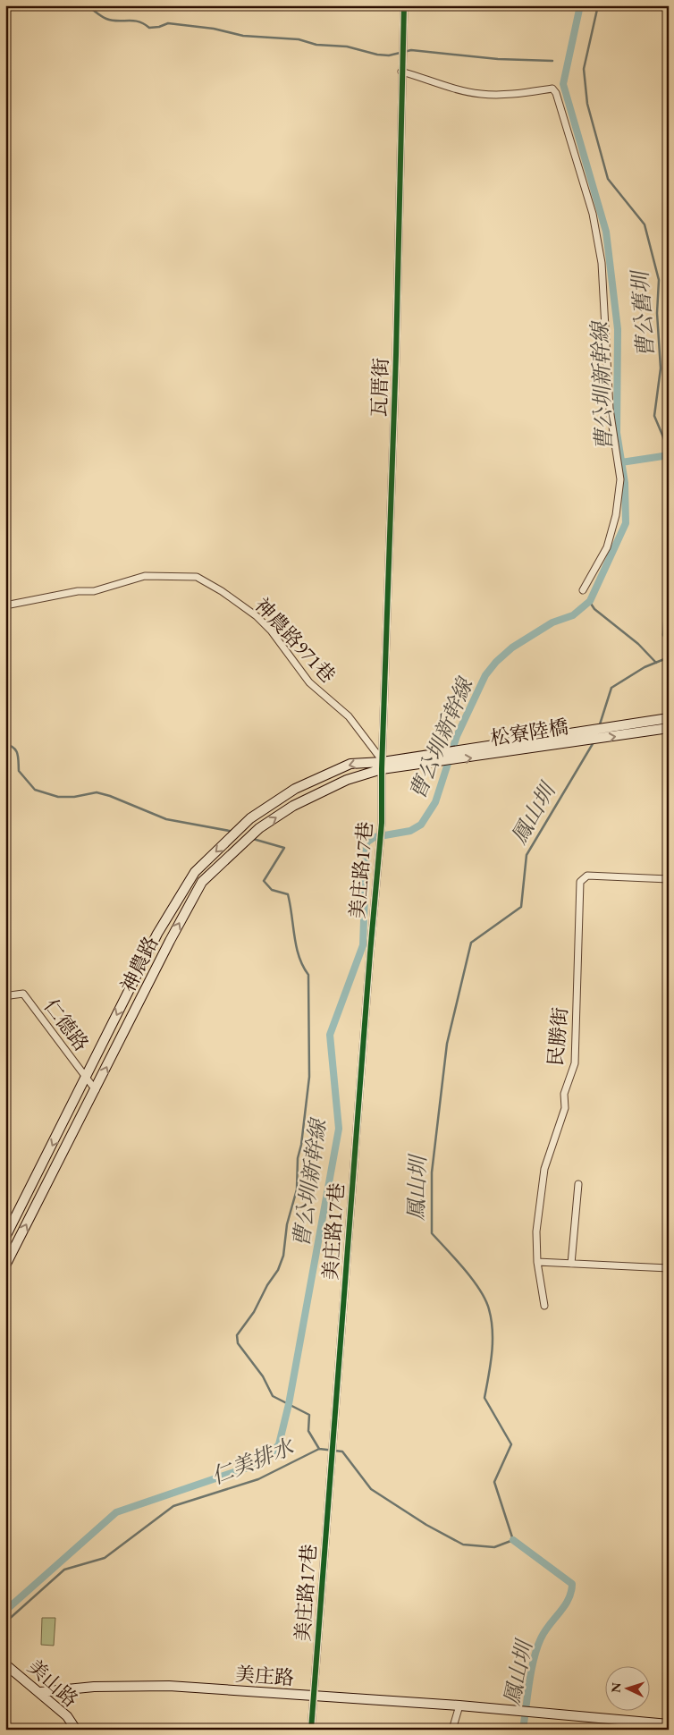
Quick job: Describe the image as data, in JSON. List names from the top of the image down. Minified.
{"streets":{"street":["瓦厝街","神農路971巷","松寮陸橋","美庄路17巷","神農路","仁德路","民勝街","美庄路","美山路"]},"crossings":[["瓦厝街","神農路971巷"],["瓦厝街","美庄路17巷"],["瓦厝街","神農路"],["神農路971巷","美庄路17巷"],["神農路971巷","神農路"],["松寮陸橋","神農路"],["美庄路17巷","神農路"],["美庄路17巷","美庄路"],["神農路","仁德路"],["美庄路","美山路"]],"water":["曹公舊圳","曹公圳新幹線","鳳山圳","仁美排水"],"north":"left"}
